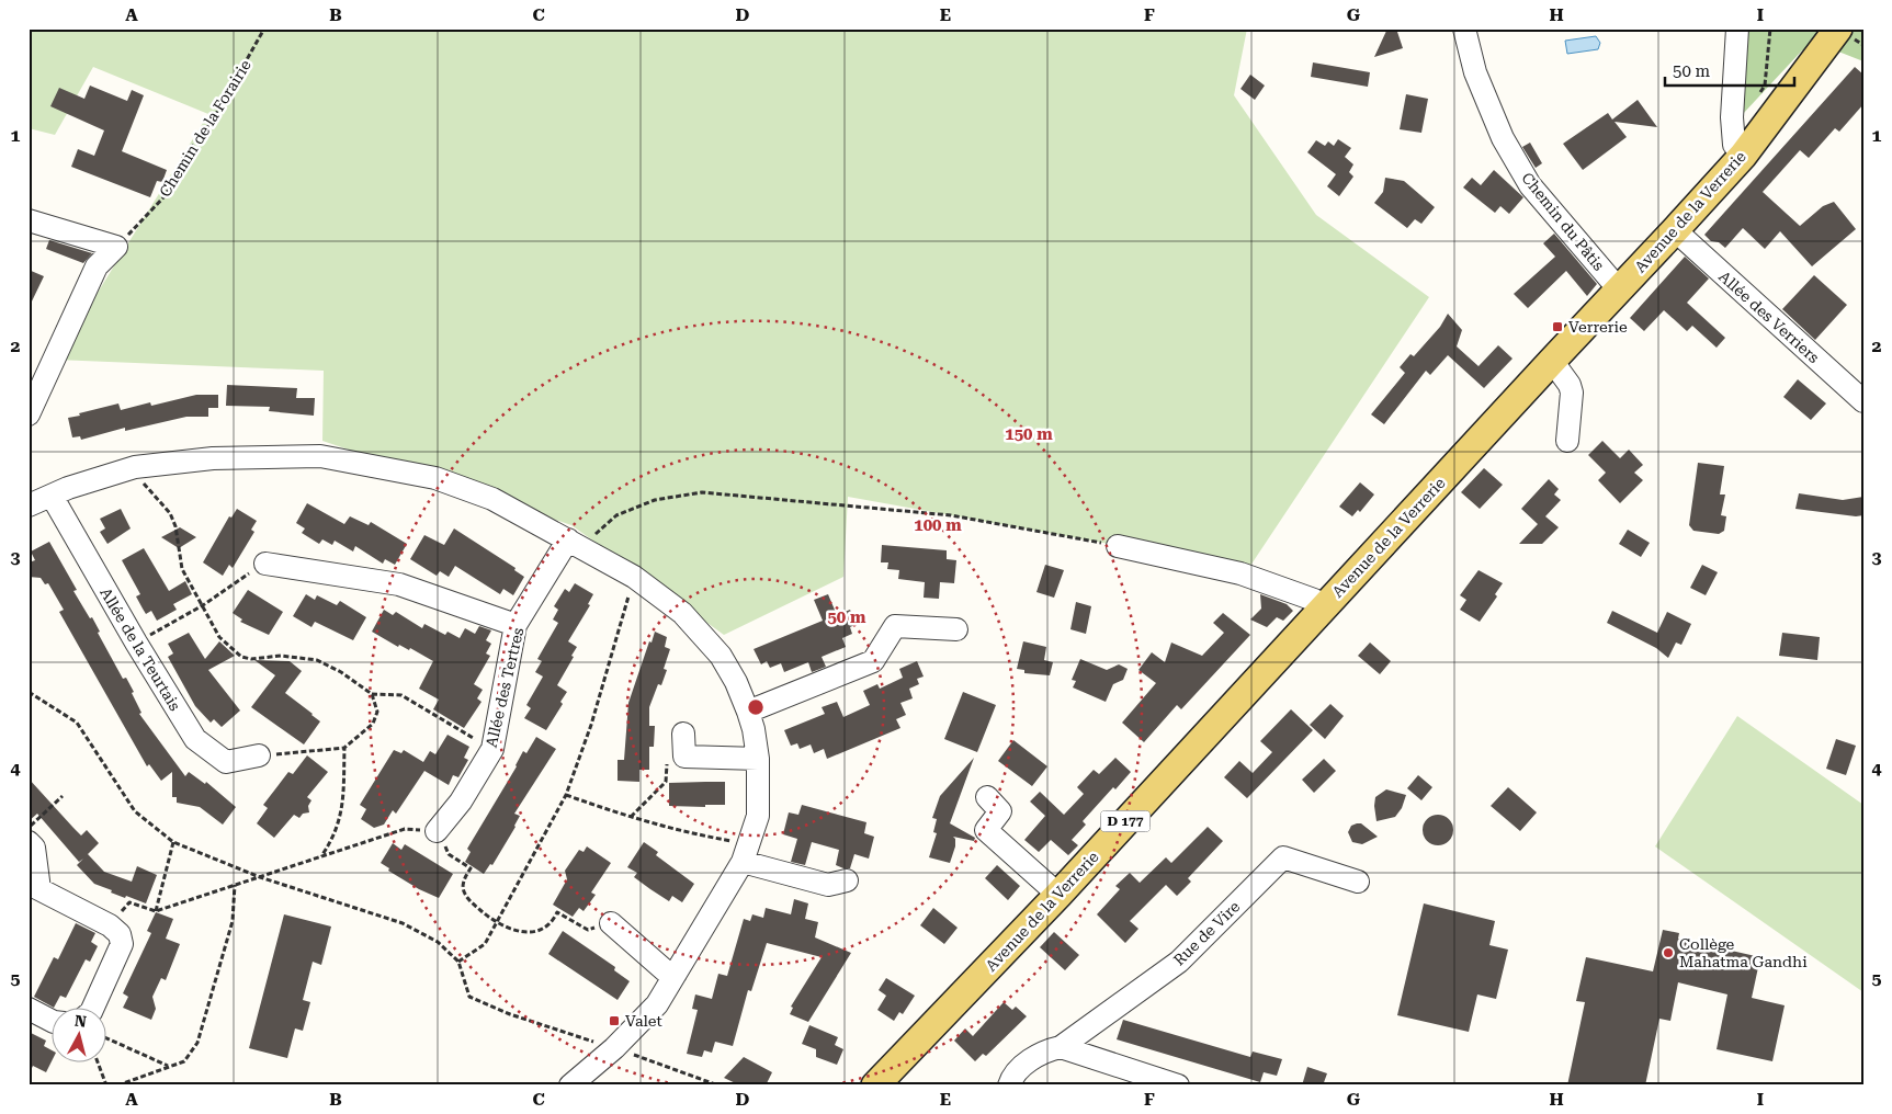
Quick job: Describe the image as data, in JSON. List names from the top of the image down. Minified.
{"streets":{"main road":["Avenue de la Verrerie","D 177"],"street":["Chemin du Pâtis","Allée des Verriers","Allée de la Teurtais","Allée des Tertres","Rue de Vire"],"path":["Chemin de la Forairie"]},"crossings":[["Avenue de la Verrerie","Chemin du Pâtis"],["Avenue de la Verrerie","Allée des Verriers"]],"places":{"transit":["Verrerie","Valet"],"other":["Collège Mahatma Gandhi"]},"scale_bar":"50 m","north":"top","grid":{"columns":["A","B","C","D","E","F","G","H","I"],"rows":["1","2","3","4","5"]},"rings":["150 m","100 m","50 m"]}
